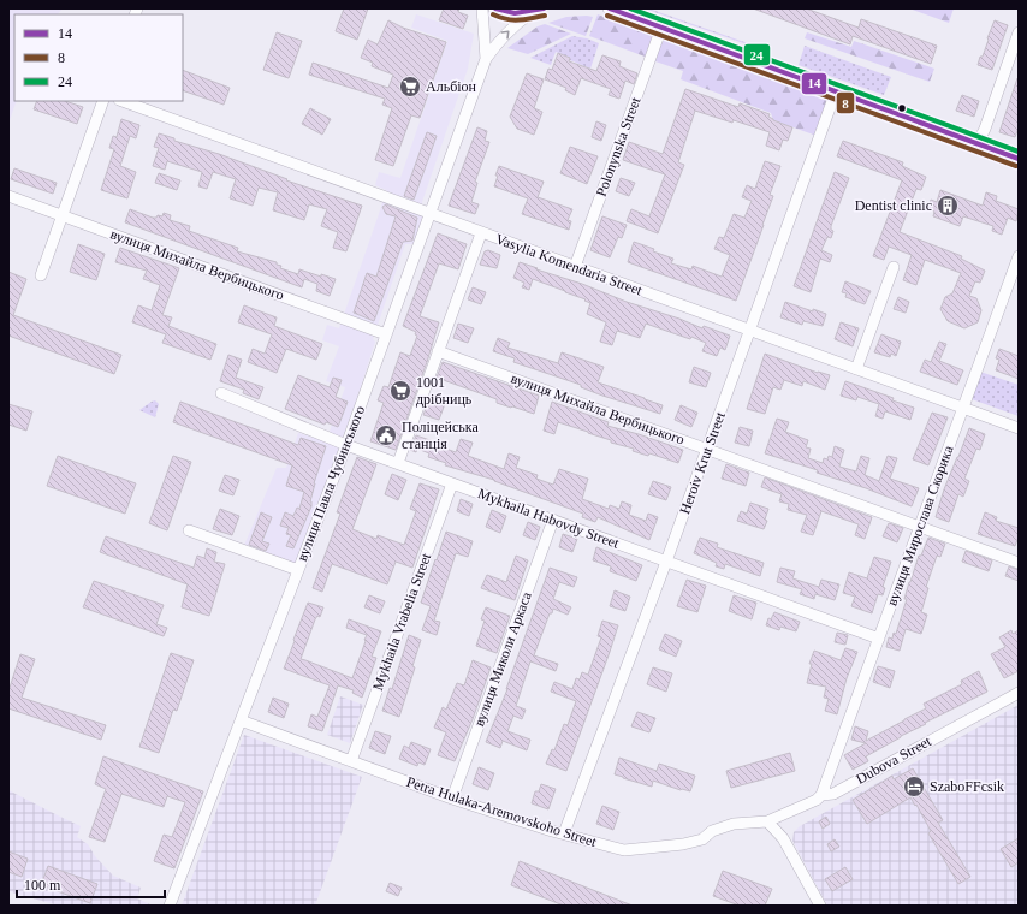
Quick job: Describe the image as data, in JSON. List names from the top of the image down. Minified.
{"streets":{"street":["Polonynska Street","вулиця Михайла Вербицького","Vasylia Komendaria Street","Heroiv Krut Street","вулиця Павла Чубинського","Mykhaila Habovdy Street","вулиця Мирослава Скорика","Mykhaila Vrabelia Street","вулиця Миколи Аркаса","Dubova Street","Petra Hulaka-Aremovskoho Street"]},"crossings":[["Polonynska Street","Vasylia Komendaria Street"],["вулиця Михайла Вербицького","Heroiv Krut Street"],["вулиця Михайла Вербицького","вулиця Павла Чубинського"],["вулиця Михайла Вербицького","вулиця Мирослава Скорика"],["Vasylia Komendaria Street","Heroiv Krut Street"],["Vasylia Komendaria Street","вулиця Павла Чубинського"],["Vasylia Komendaria Street","вулиця Мирослава Скорика"],["Heroiv Krut Street","Mykhaila Habovdy Street"],["Heroiv Krut Street","Petra Hulaka-Aremovskoho Street"],["вулиця Павла Чубинського","Mykhaila Habovdy Street"],["вулиця Павла Чубинського","Petra Hulaka-Aremovskoho Street"],["Mykhaila Habovdy Street","вулиця Мирослава Скорика"],["Mykhaila Habovdy Street","Mykhaila Vrabelia Street"],["Mykhaila Habovdy Street","вулиця Миколи Аркаса"],["вулиця Мирослава Скорика","Dubova Street"],["Mykhaila Vrabelia Street","Petra Hulaka-Aremovskoho Street"],["вулиця Миколи Аркаса","Petra Hulaka-Aremovskoho Street"],["Dubova Street","Petra Hulaka-Aremovskoho Street"]],"places":{"supermarket":["Альбіон","1001 дрібниць"],"building":["Dentist clinic"],"public building":["Поліцейська станція"],"hotel":["SzaboFFcsik"]},"lines":["transit line 14","transit line 24","transit line 8"],"legend":["14","8","24"],"scale_bar":"100 m"}
